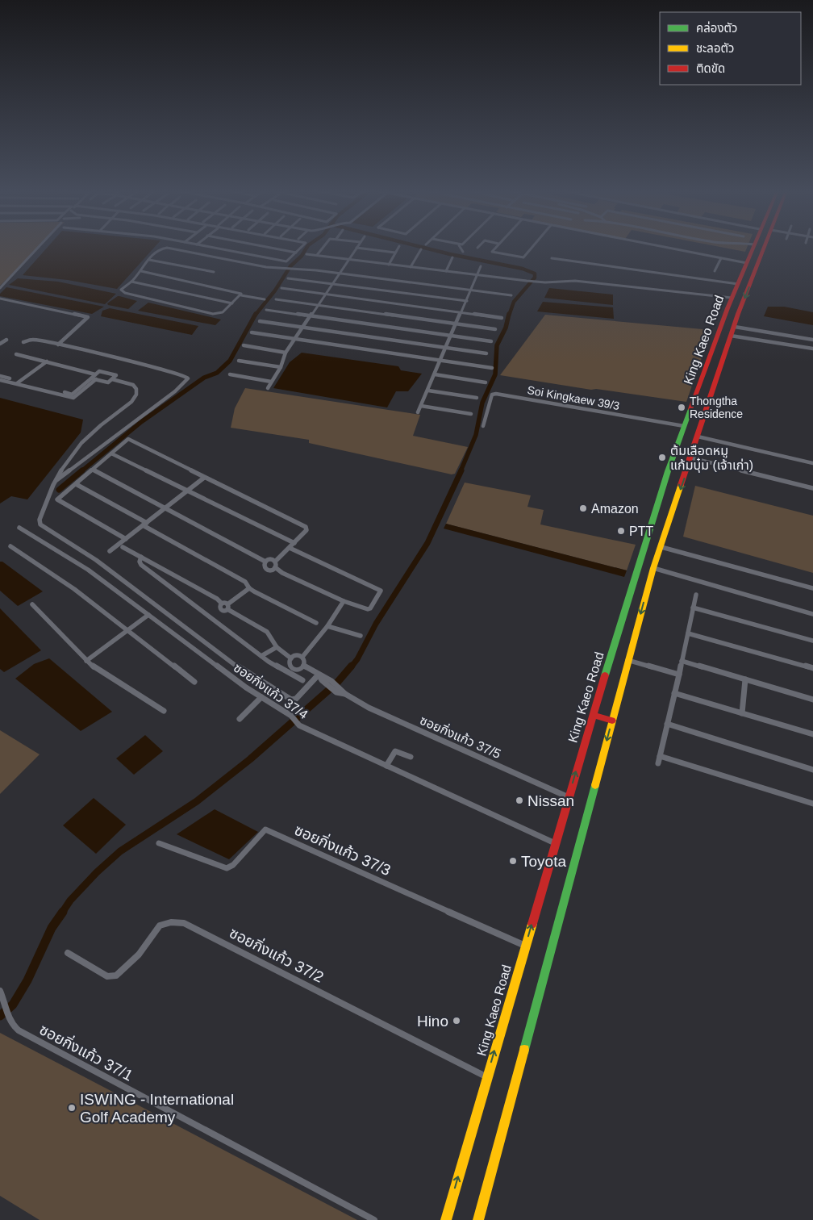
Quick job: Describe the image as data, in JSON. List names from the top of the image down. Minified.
{"streets":{"main road":["King Kaeo Road"],"street":["Soi Kingkaew 39/3","ซอยกิ่งแก้ว 37/4","ซอยกิ่งแก้ว 37/5","ซอยกิ่งแก้ว 37/3","ซอยกิ่งแก้ว 37/2","ซอยกิ่งแก้ว 37/1"]},"crossings":[["King Kaeo Road","Soi Kingkaew 39/3"],["King Kaeo Road","ซอยกิ่งแก้ว 37/4"],["King Kaeo Road","ซอยกิ่งแก้ว 37/5"],["King Kaeo Road","ซอยกิ่งแก้ว 37/3"],["King Kaeo Road","ซอยกิ่งแก้ว 37/2"]],"places":["Thongtha Residence","ต้มเลือดหมู แก้มบุ๋ม (เจ้าเก่า)","Amazon","PTT","Nissan","Toyota","Hino","ISWING - International Golf Academy"],"legend":["คล่องตัว","ชะลอตัว","ติดขัด"]}
